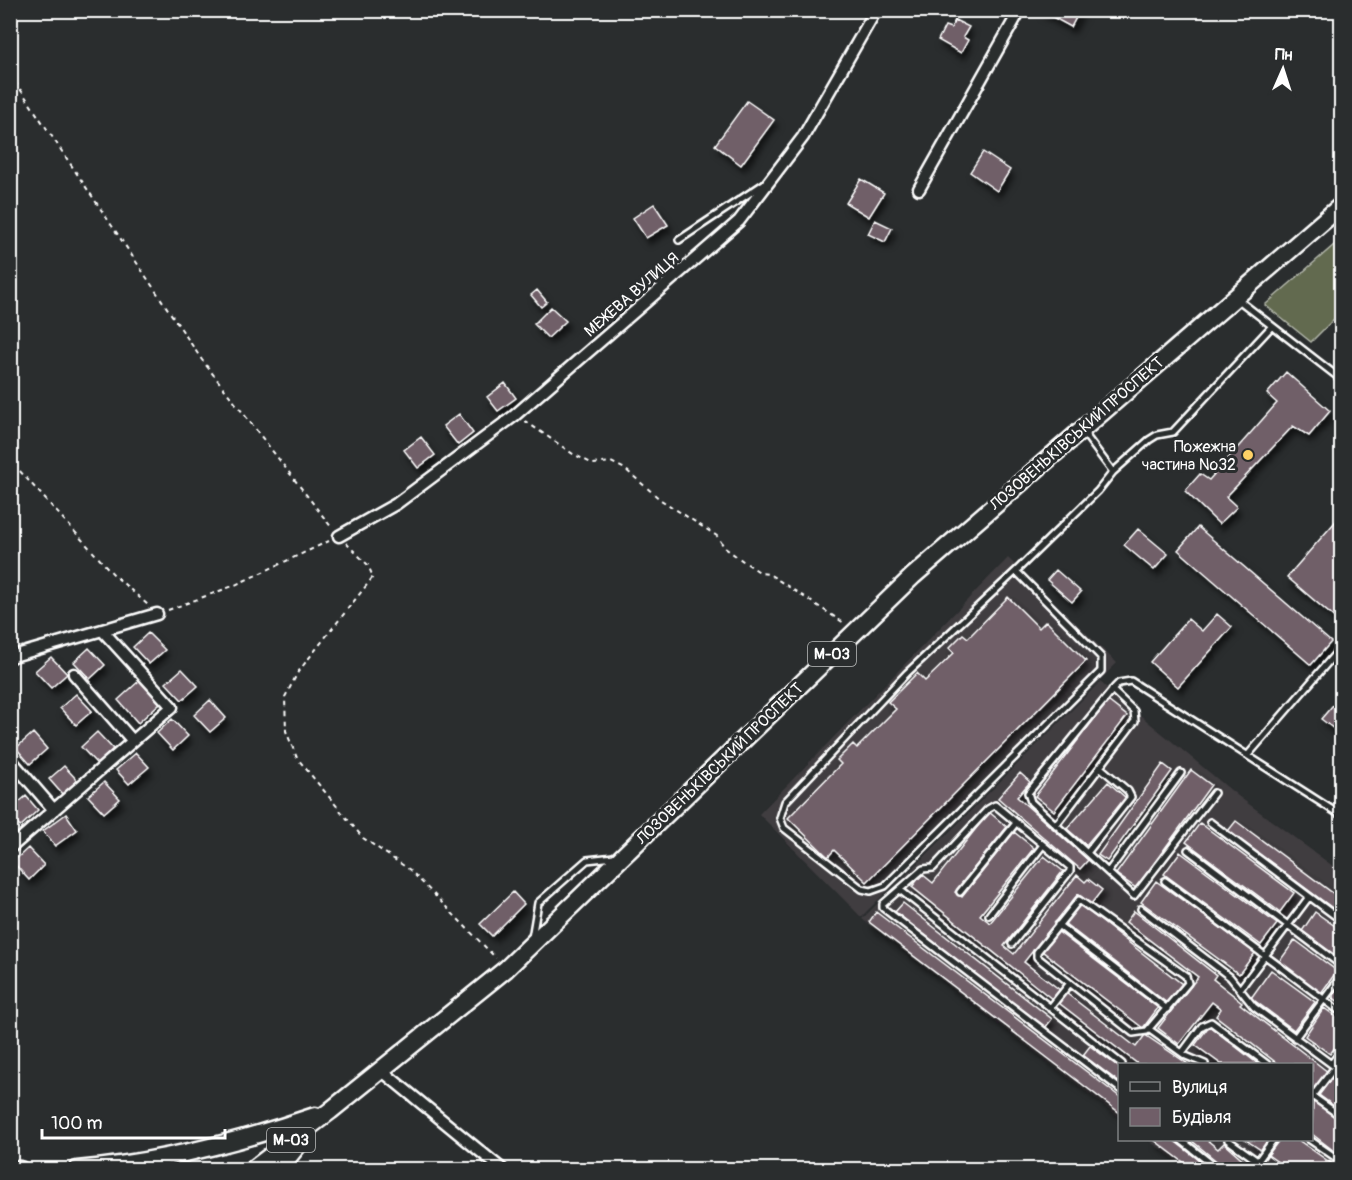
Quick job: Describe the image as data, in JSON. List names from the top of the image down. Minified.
{"streets":{"highway":["ЛОЗОВЕНЬКІВСЬКИЙ ПРОСПЕКТ","М-03"],"street":["МЕЖЕВА ВУЛИЦЯ"]},"places":["Пожежна частина №32"],"legend":["Вулиця","Будівля"],"scale_bar":"100 m","north":"top"}
